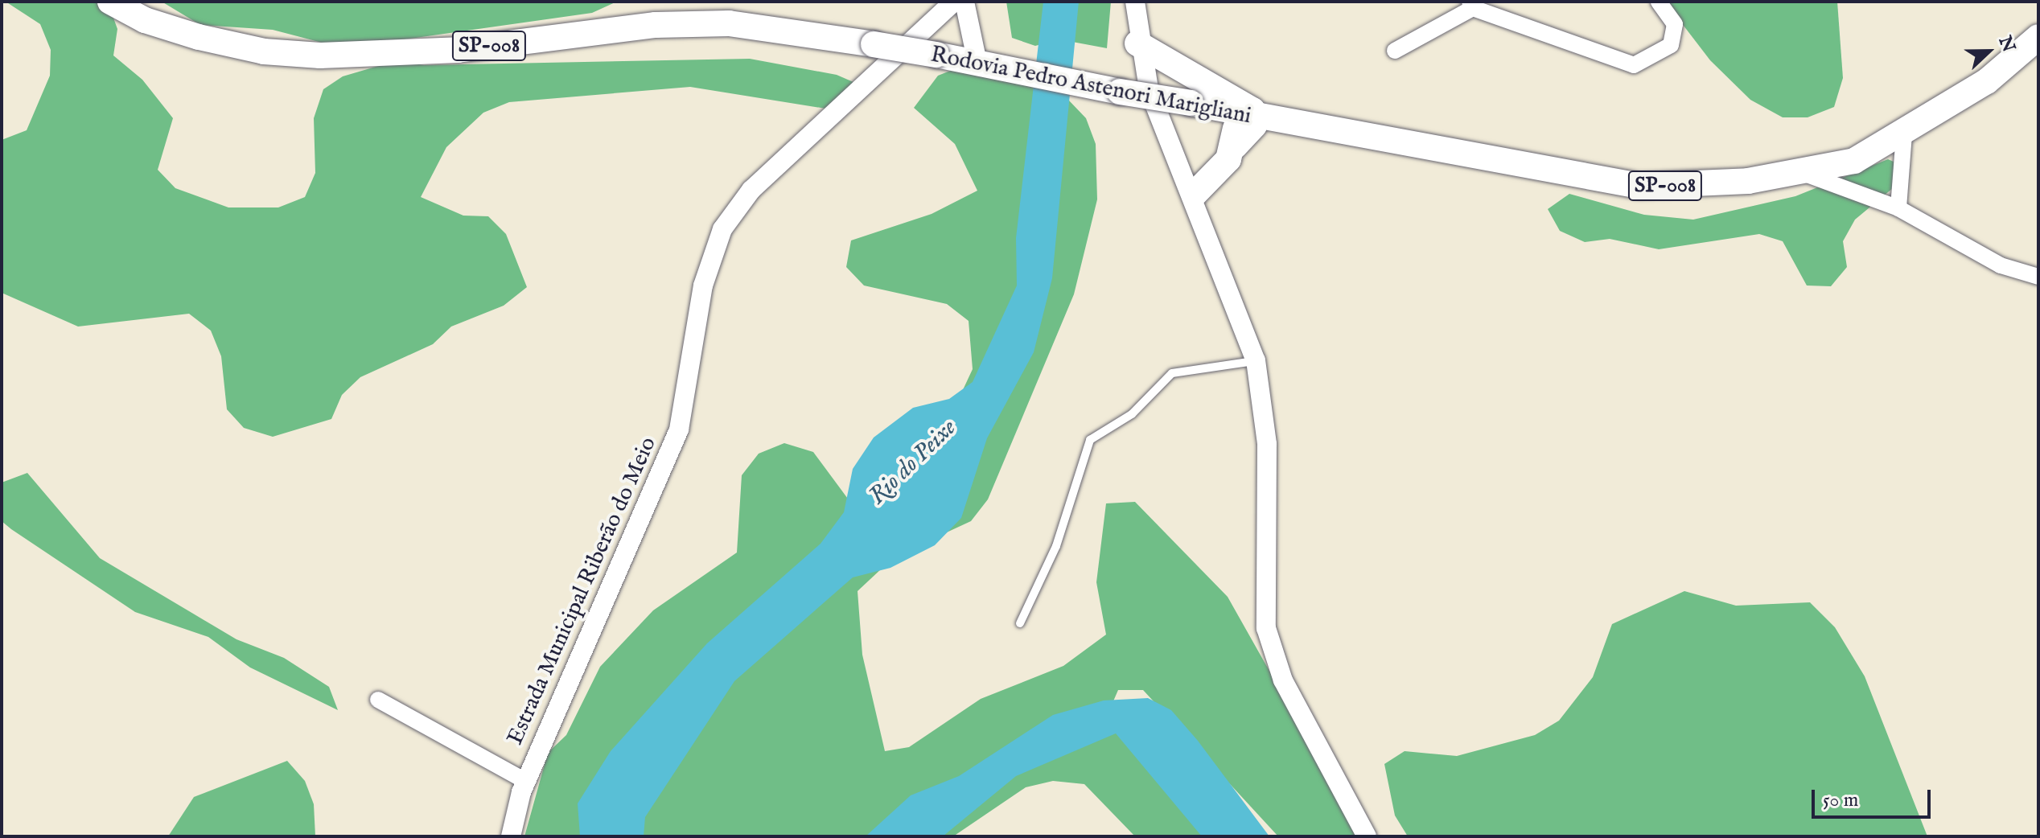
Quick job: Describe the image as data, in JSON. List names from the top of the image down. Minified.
{"streets":{"main road":["SP-008","Rodovia Pedro Astenori Marigliani"],"street":["Estrada Municipal Riberão do Meio"]},"water":["Rio do Peixe"],"scale_bar":"50 m","north":"right"}
